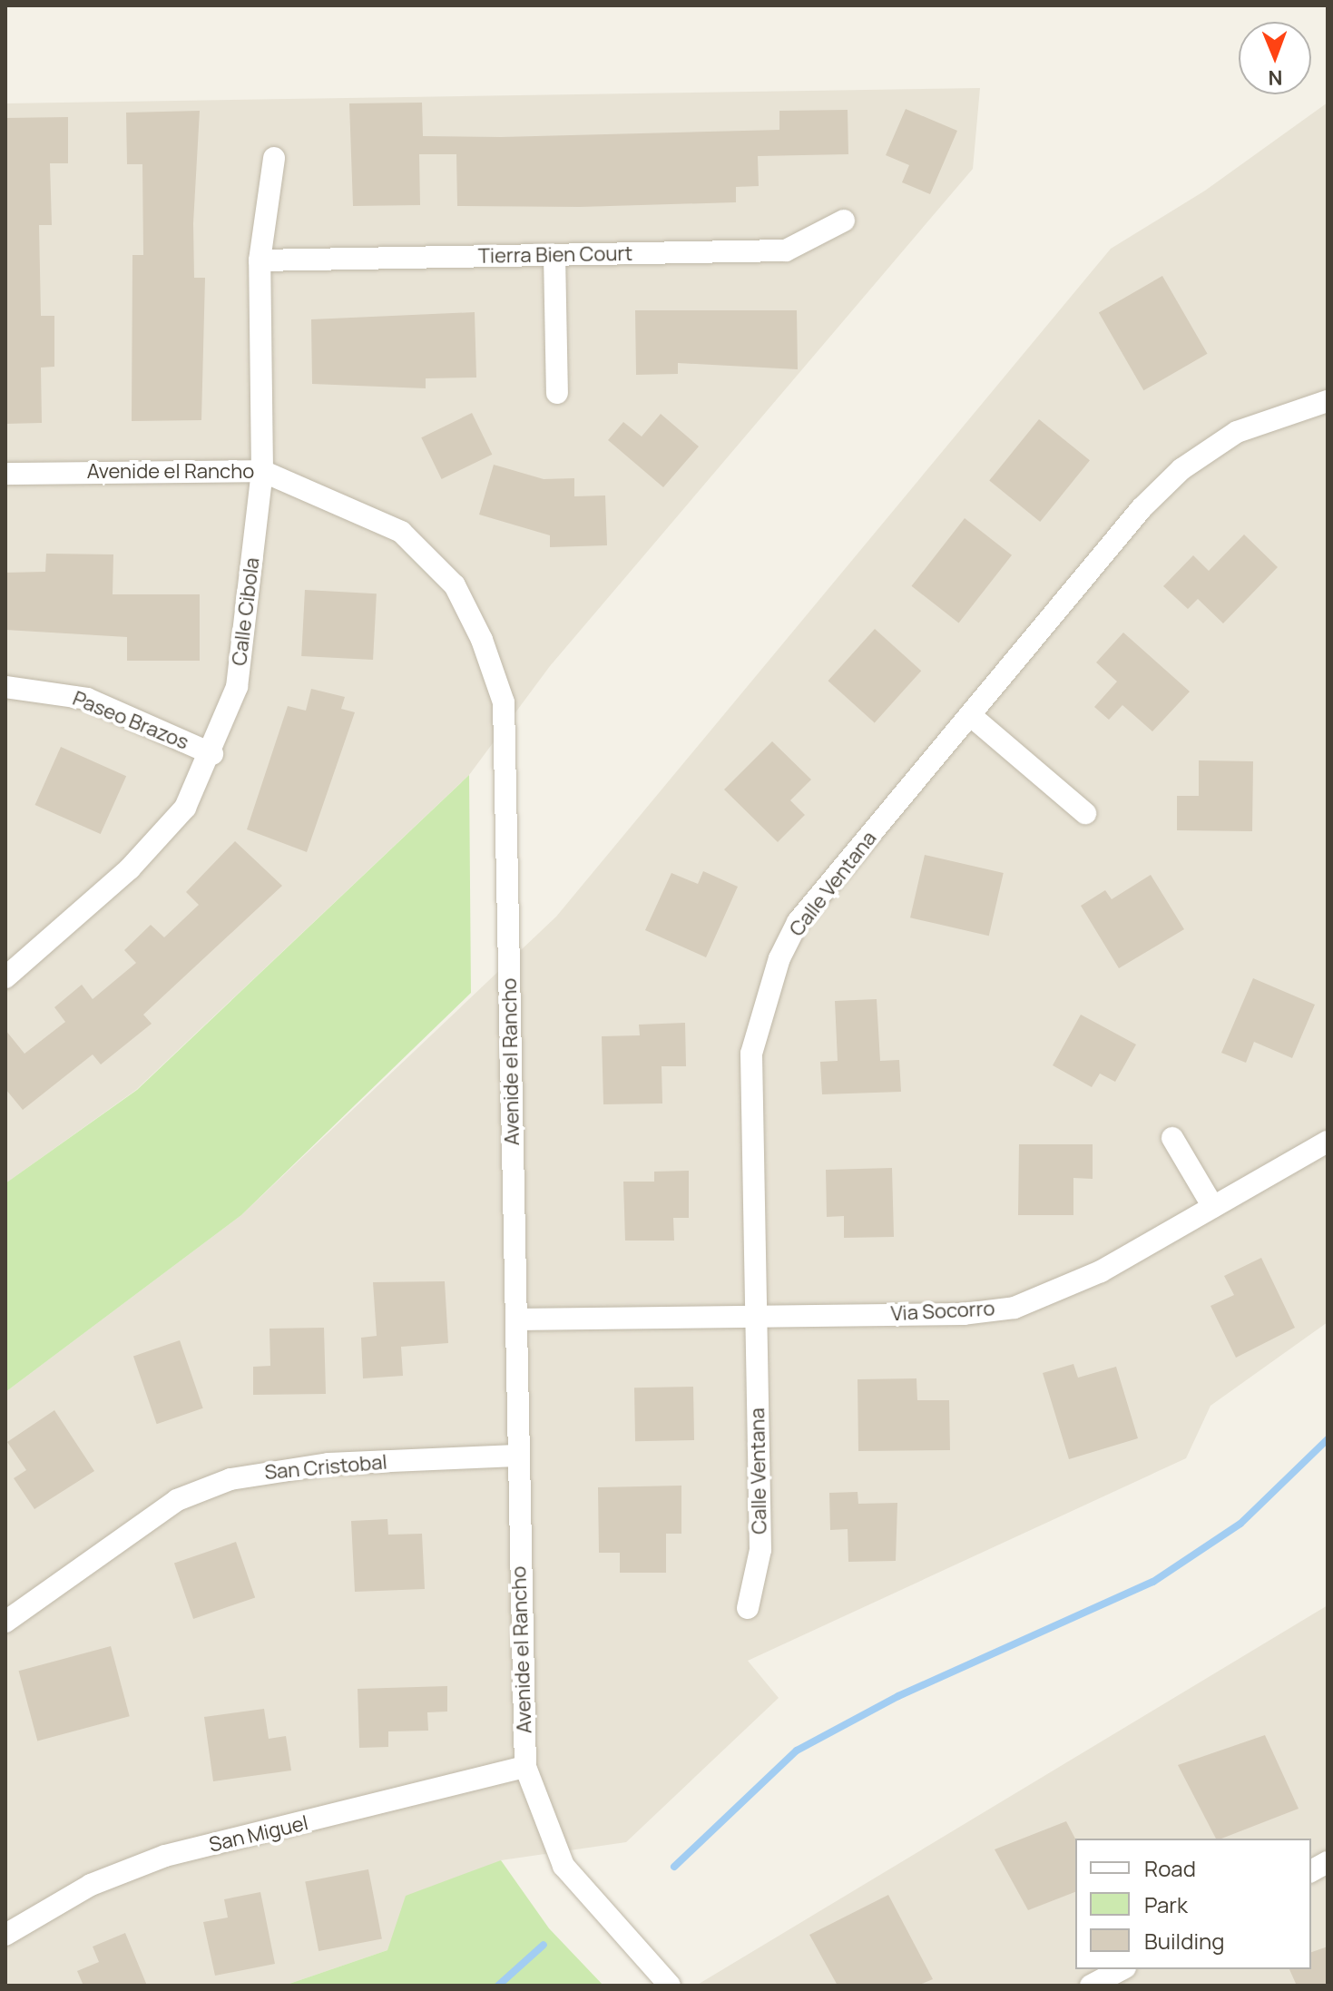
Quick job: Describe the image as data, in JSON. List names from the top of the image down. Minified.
{"streets":{"street":["Tierra Bien Court","Avenide el Rancho","Calle Cibola","Paseo Brazos","Calle Ventana","Via Socorro","San Cristobal","San Miguel"]},"crossings":[["Tierra Bien Court","Calle Cibola"],["Avenide el Rancho","Calle Cibola"],["Avenide el Rancho","Via Socorro"],["Avenide el Rancho","San Cristobal"],["Avenide el Rancho","San Miguel"],["Calle Cibola","Paseo Brazos"],["Calle Ventana","Via Socorro"]],"legend":["Road","Park","Building"],"north":"bottom"}
